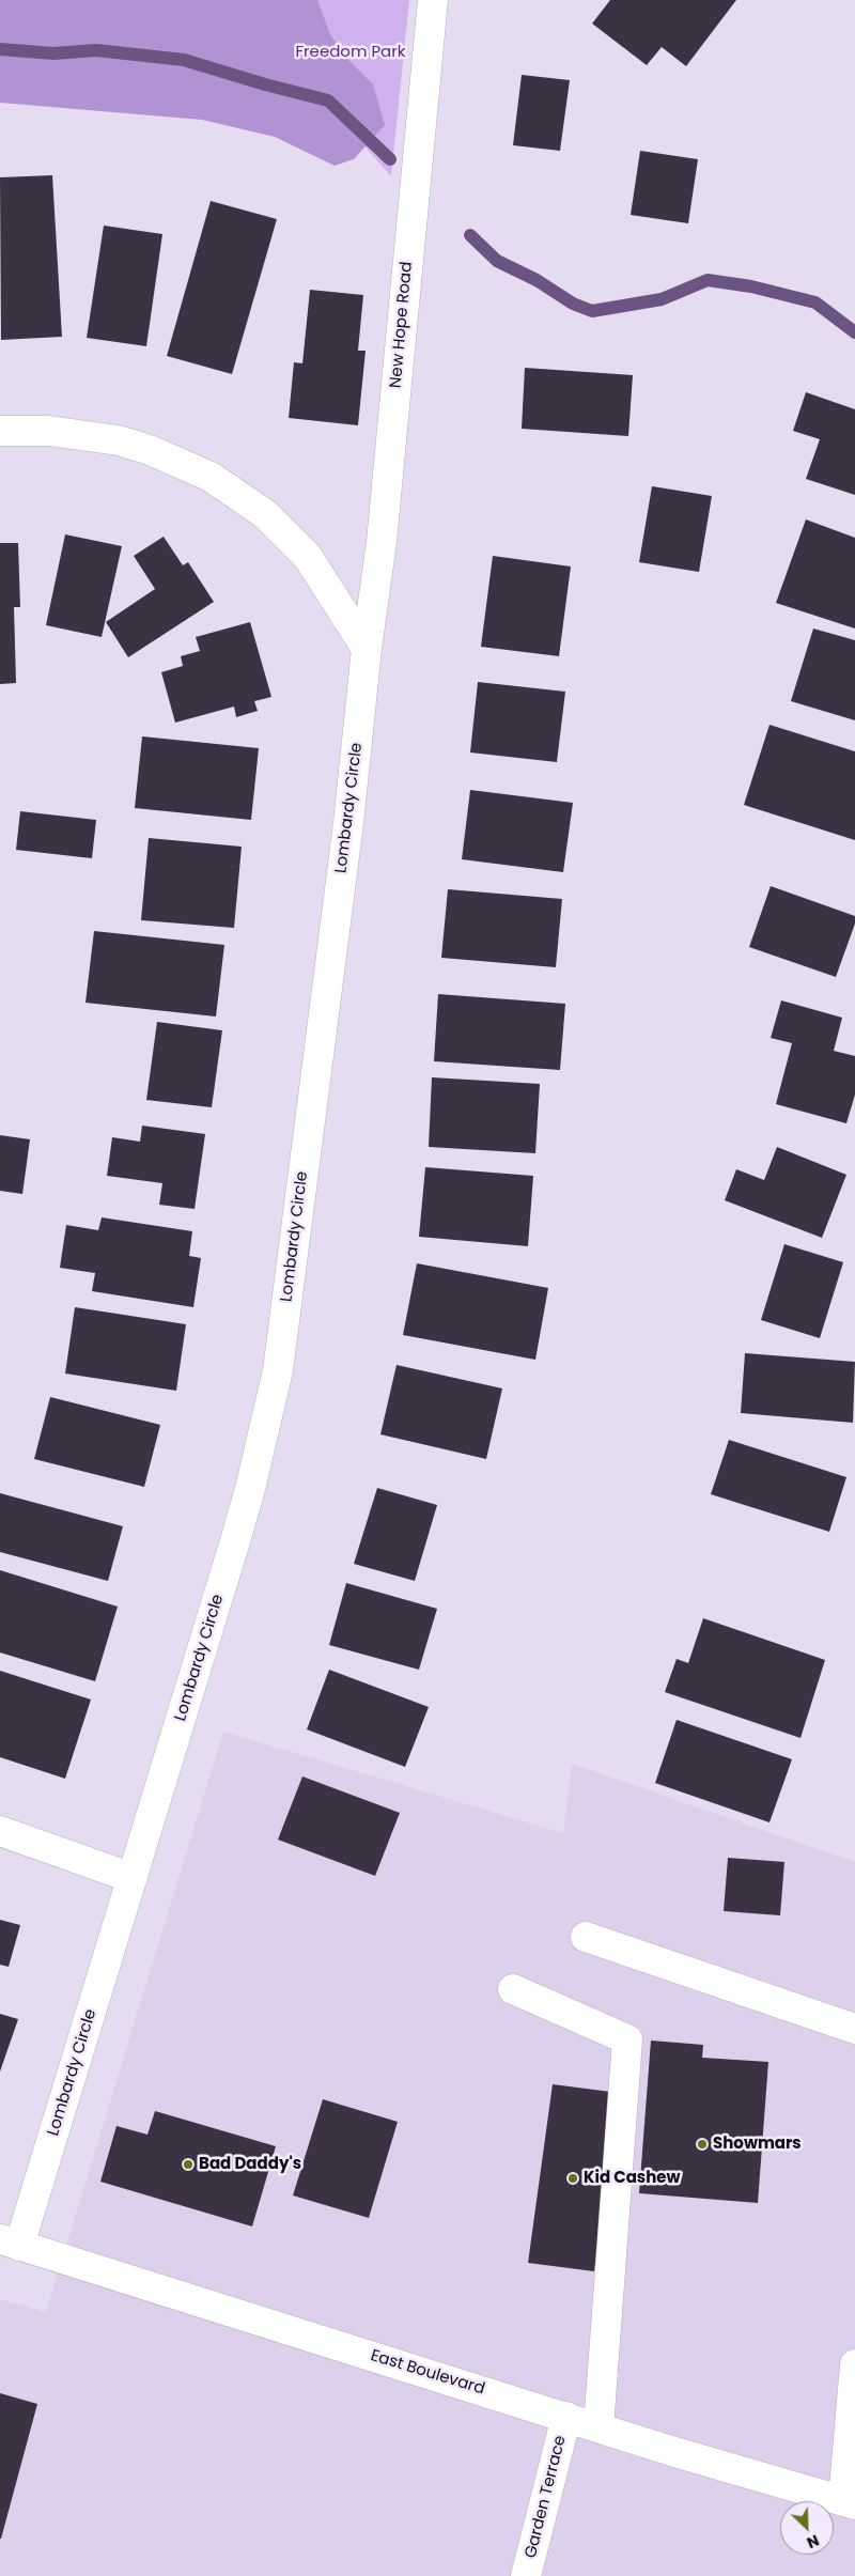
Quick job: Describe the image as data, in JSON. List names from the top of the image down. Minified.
{"streets":{"street":["New Hope Road","Lombardy Circle","East Boulevard","Garden Terrace"]},"crossings":[["New Hope Road","Lombardy Circle"],["Lombardy Circle","East Boulevard"],["East Boulevard","Garden Terrace"]],"parks":["Freedom Park"],"places":["Showmars","Bad Daddy's","Kid Cashew"],"north":"bottom right"}
